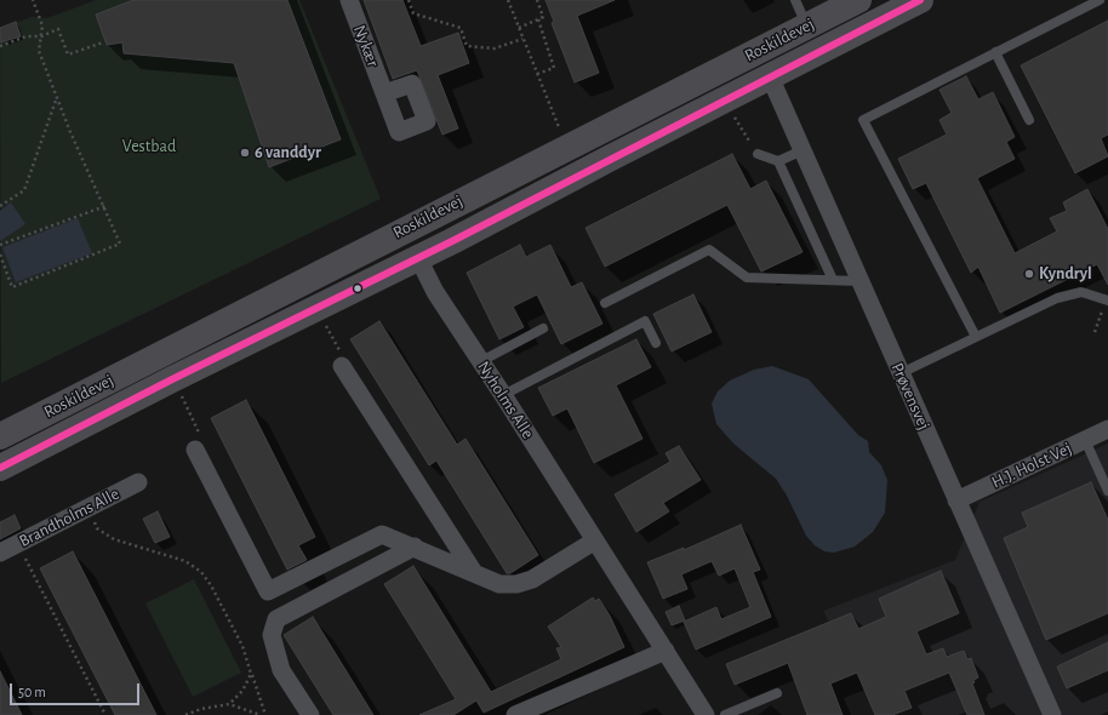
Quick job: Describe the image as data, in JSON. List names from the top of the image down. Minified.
{"streets":{"main road":["Roskildevej"],"street":["Nykær","Prøvensvej","Nyholms Alle","H.J. Holst Vej","Brandholms Alle"]},"crossings":[["Roskildevej","Prøvensvej"],["Roskildevej","Nyholms Alle"],["Prøvensvej","H.J. Holst Vej"]],"parks":["Vestbad"],"places":["6 vanddyr","Kyndryl"],"scale_bar":"50 m"}
